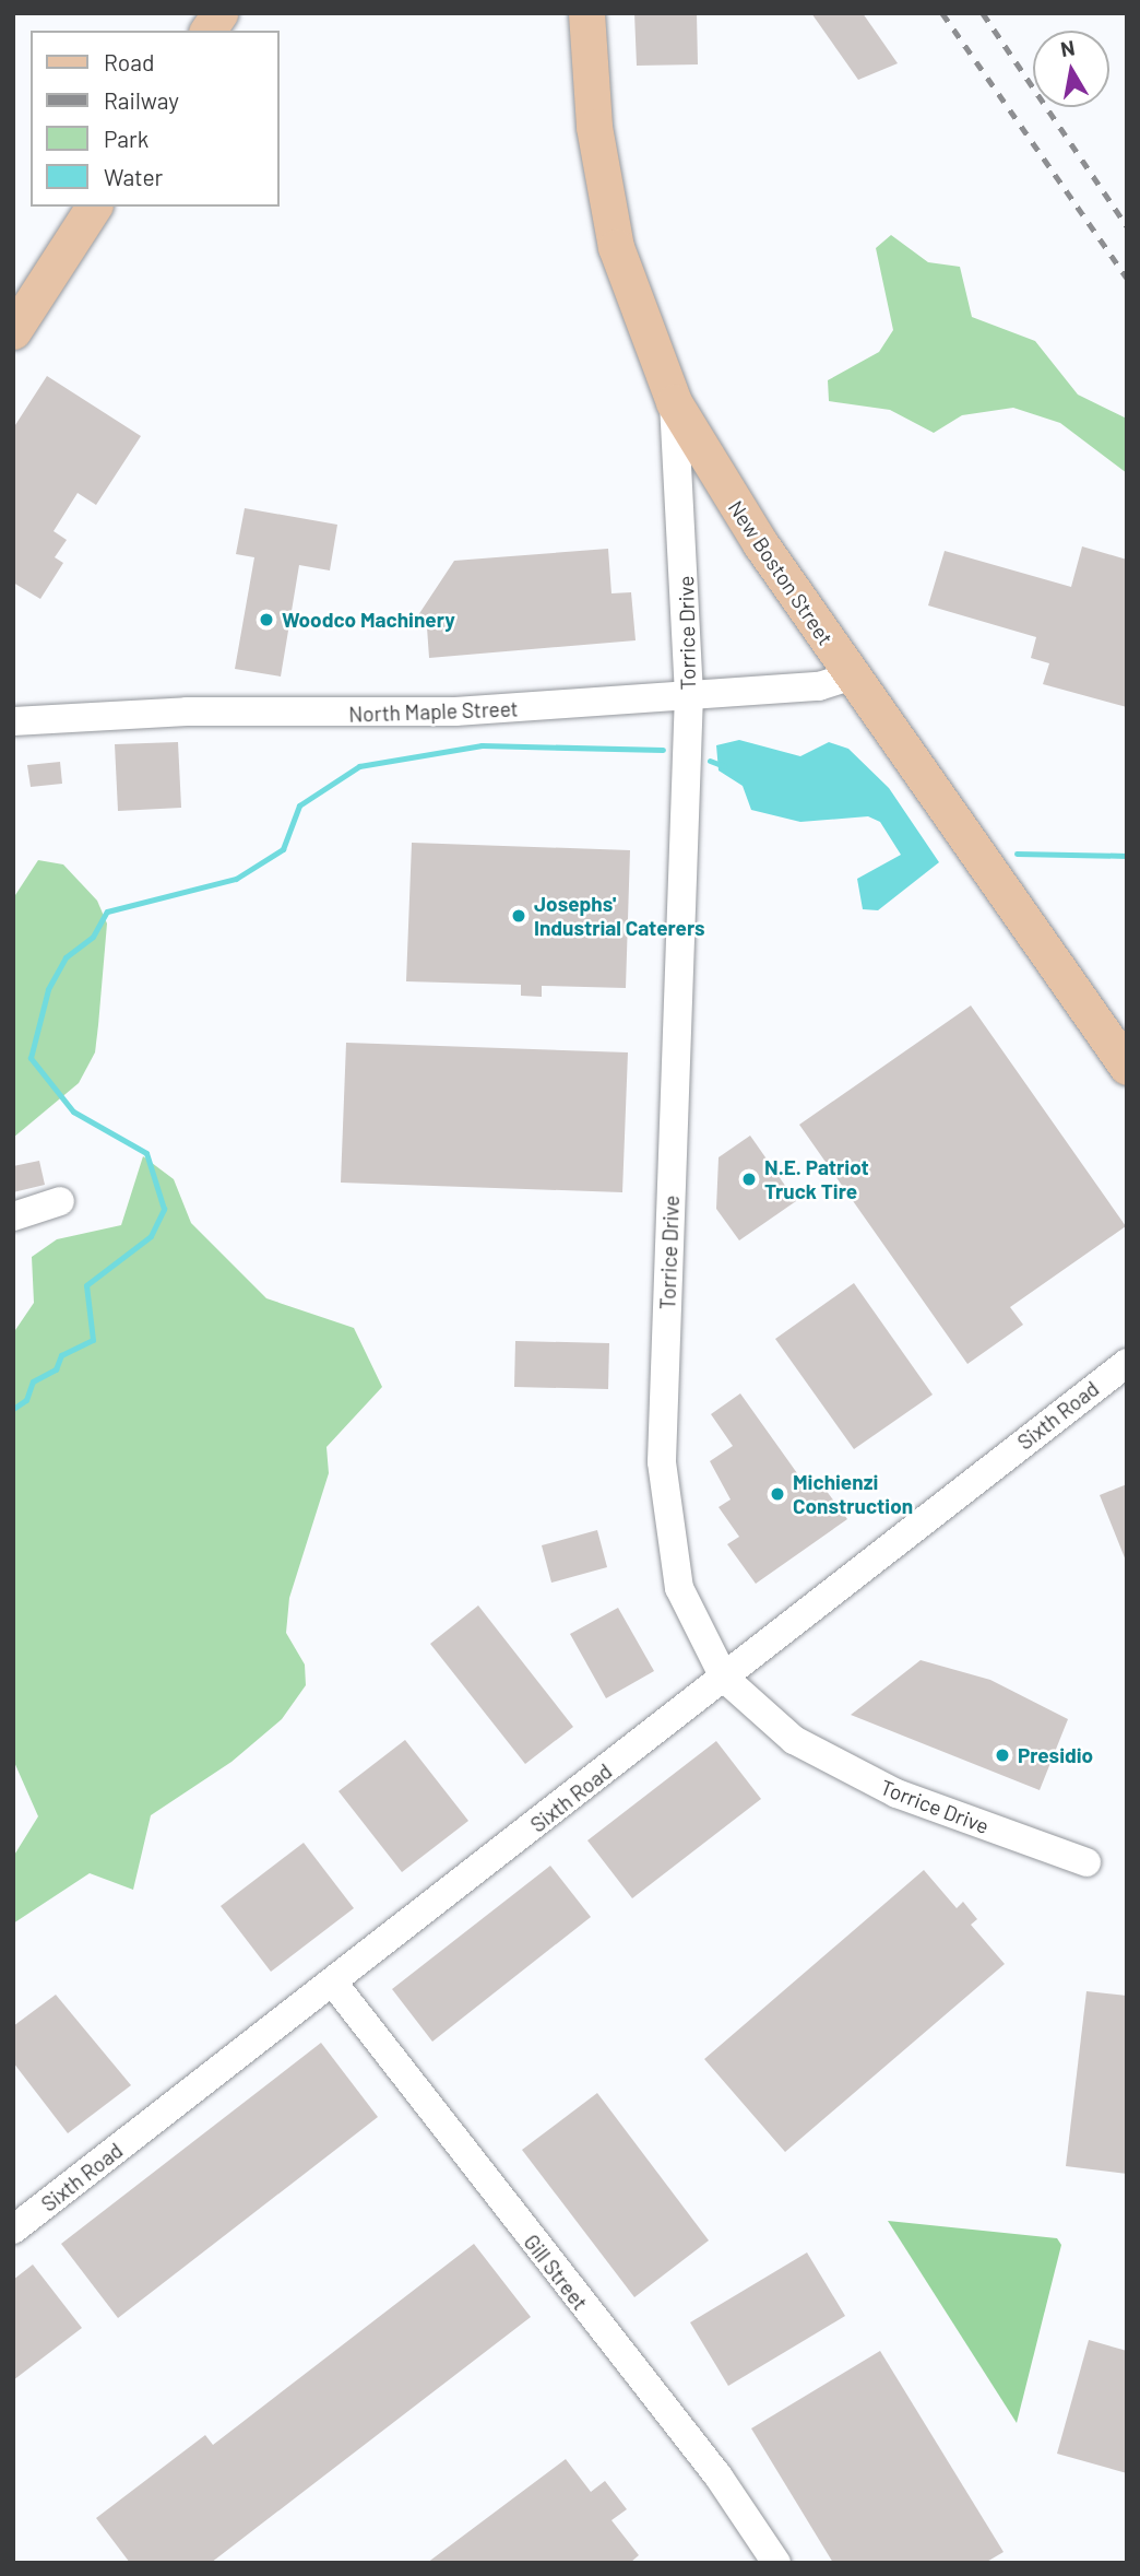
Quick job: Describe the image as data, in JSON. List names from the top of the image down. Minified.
{"streets":{"main road":["New Boston Street"],"street":["Torrice Drive","North Maple Street","Sixth Road","Gill Street"]},"crossings":[["New Boston Street","Torrice Drive"],["New Boston Street","North Maple Street"],["Torrice Drive","North Maple Street"],["Torrice Drive","Sixth Road"],["Sixth Road","Gill Street"]],"places":["Woodco Machinery","Josephs' Industrial Caterers","N.E. Patriot Truck Tire","Michienzi Construction","Presidio"],"legend":["Road","Railway","Park","Water"],"north":"top"}
